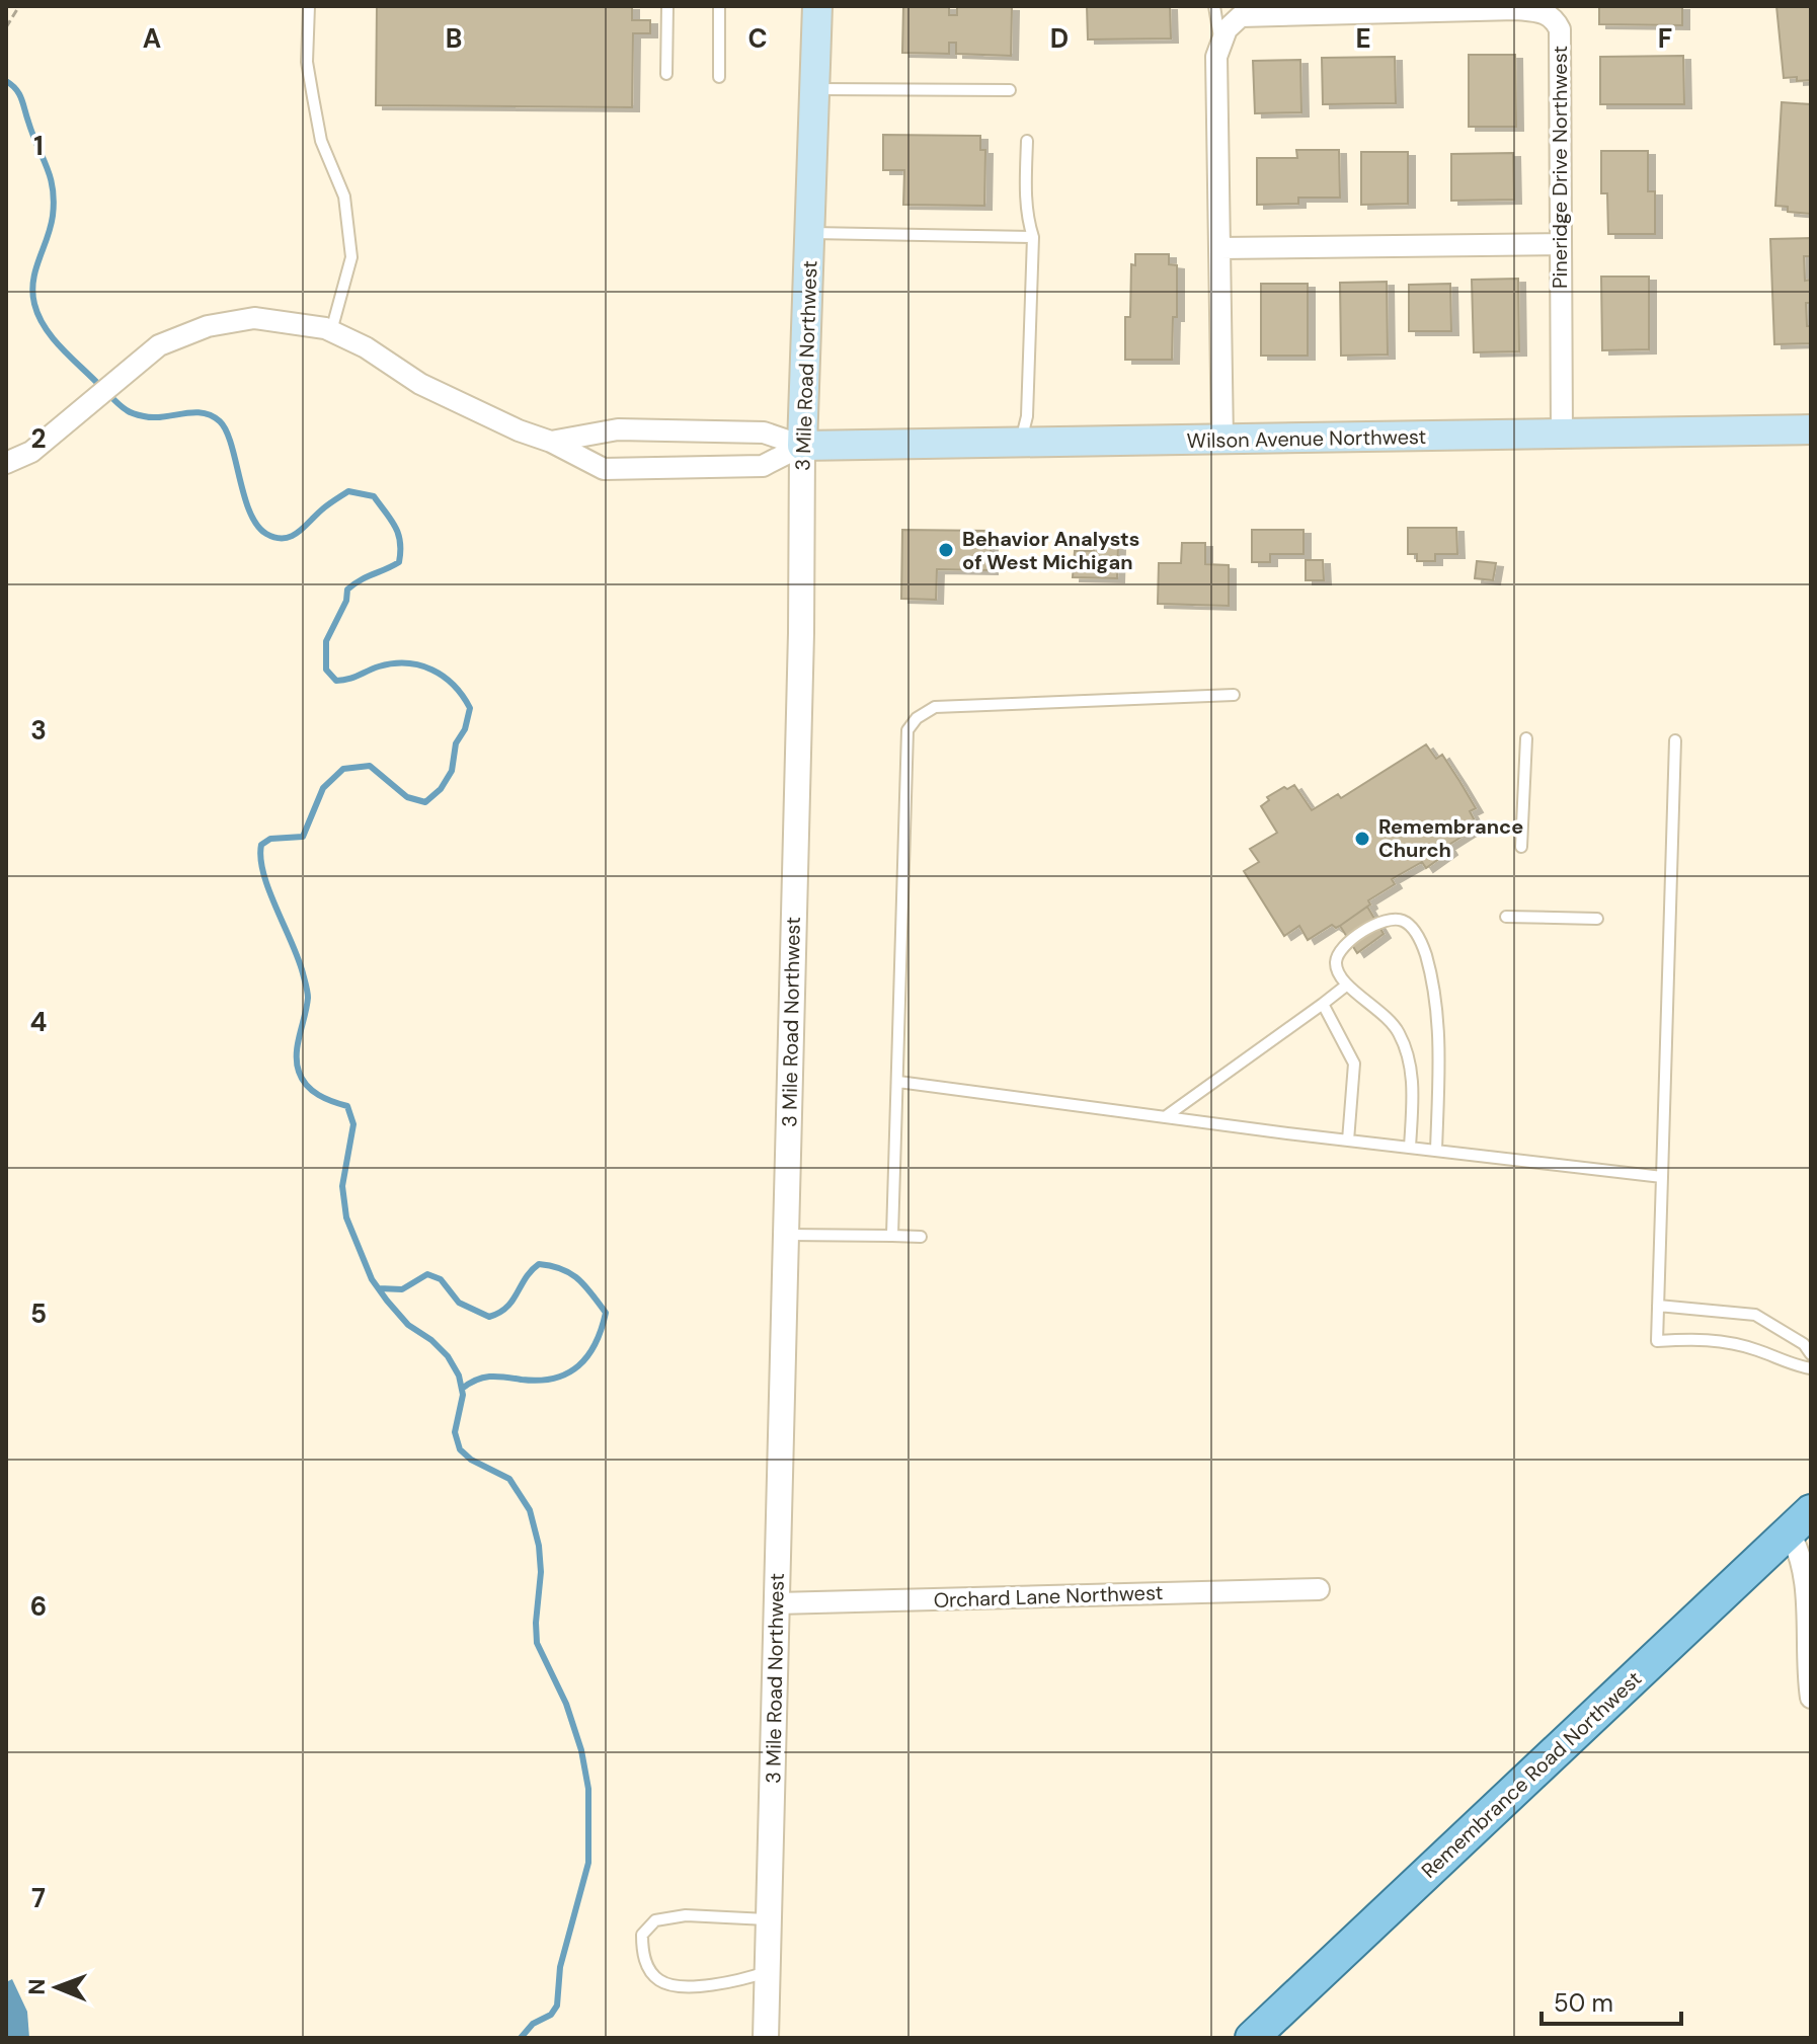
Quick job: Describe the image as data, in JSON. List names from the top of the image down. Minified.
{"streets":{"main road":["3 Mile Road Northwest","Wilson Avenue Northwest","Remembrance Road Northwest"],"street":["Pineridge Drive Northwest","Orchard Lane Northwest"]},"crossings":[["Pineridge Drive Northwest","Wilson Avenue Northwest"],["3 Mile Road Northwest","Wilson Avenue Northwest"],["3 Mile Road Northwest","Orchard Lane Northwest"]],"places":["Behavior Analysts of West Michigan","Remembrance Church"],"scale_bar":"50 m","north":"left","grid":{"columns":["A","B","C","D","E","F"],"rows":["1","2","3","4","5","6","7"]}}
